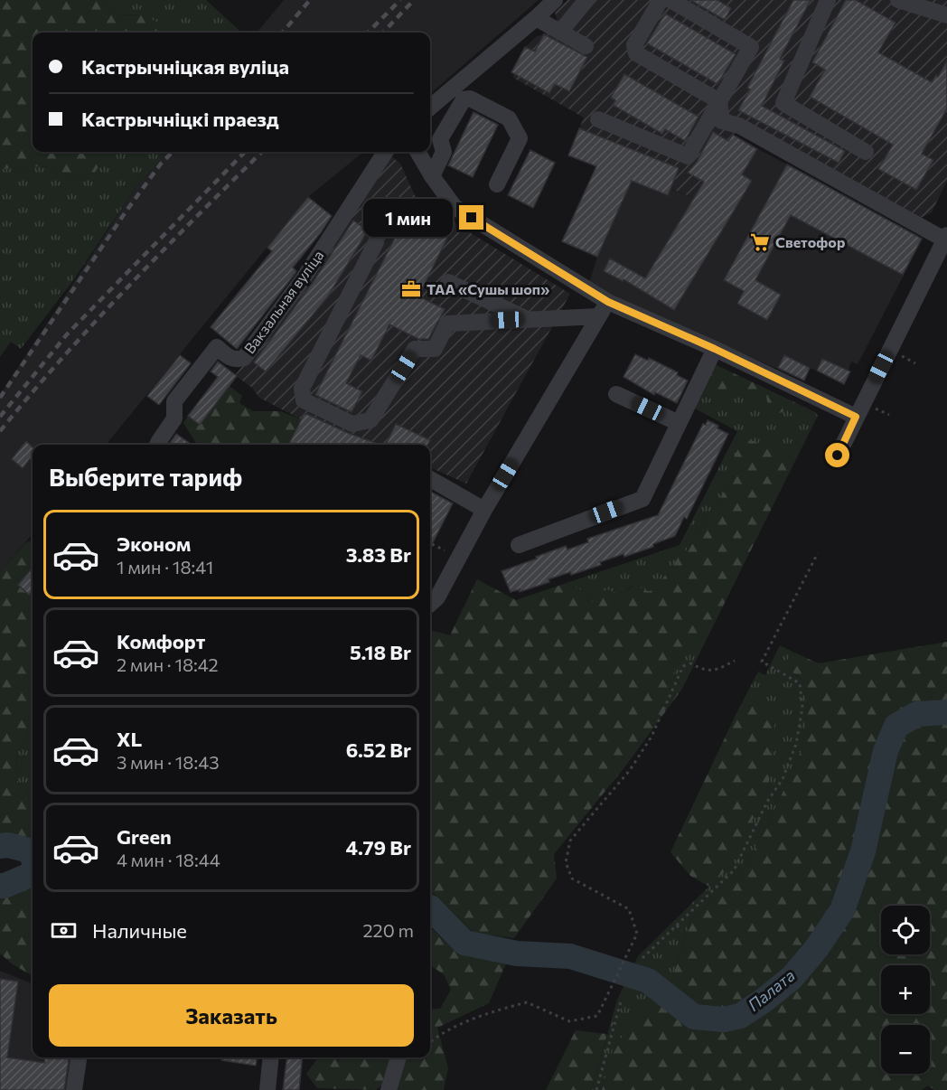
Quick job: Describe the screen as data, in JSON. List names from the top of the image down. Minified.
{"streets":{"street":["Вакзальная вуліца"]},"water":["Палата"],"places":{"supermarket":["Светофор"],"office":["ТАА «Сушы шоп»"]},"page":{"banner":["Кастрычніцкая вуліца","Кастрычніцкі праезд"],"bubble":"1 мин","heading":"Выберите тариф","list":[{"name":"Эконом","note":"1 мин · 18:41","value":"3.83 Br"},{"name":"Комфорт","note":"2 мин · 18:42","value":"5.18 Br"},{"name":"XL","note":"3 мин · 18:43","value":"6.52 Br"},{"name":"Green","note":"4 мин · 18:44","value":"4.79 Br"}],"pay":["Наличные","220 m"],"map_buttons":["+","−"],"buttons":"Заказать"}}
